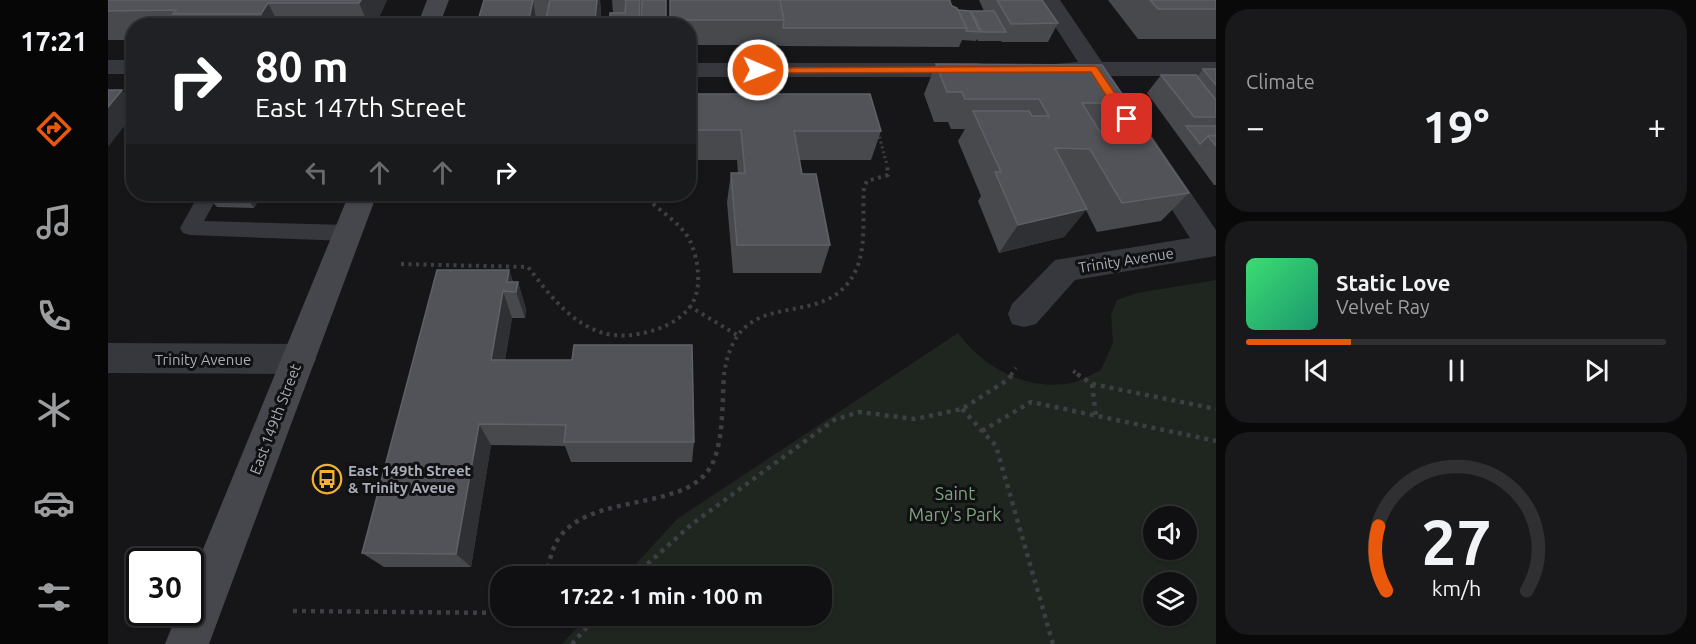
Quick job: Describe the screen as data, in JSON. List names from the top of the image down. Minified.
{"streets":{"main road":["East 149th Street"],"street":["Trinity Avenue"]},"crossings":[["Trinity Avenue","East 149th Street"]],"parks":["Saint Mary's Park"],"places":{"bus stop":["East 149th Street & Trinity Aveue"]},"page":{"tabs":"17:21","tile":"Climate","turn":["80 m","East 147th Street"],"heat":["−","19°","+"],"song":["Static Love","Velvet Ray"],"limit":"30","trip":"17:22 · 1 min · 100 m","gauge":["27","km/h"]}}
